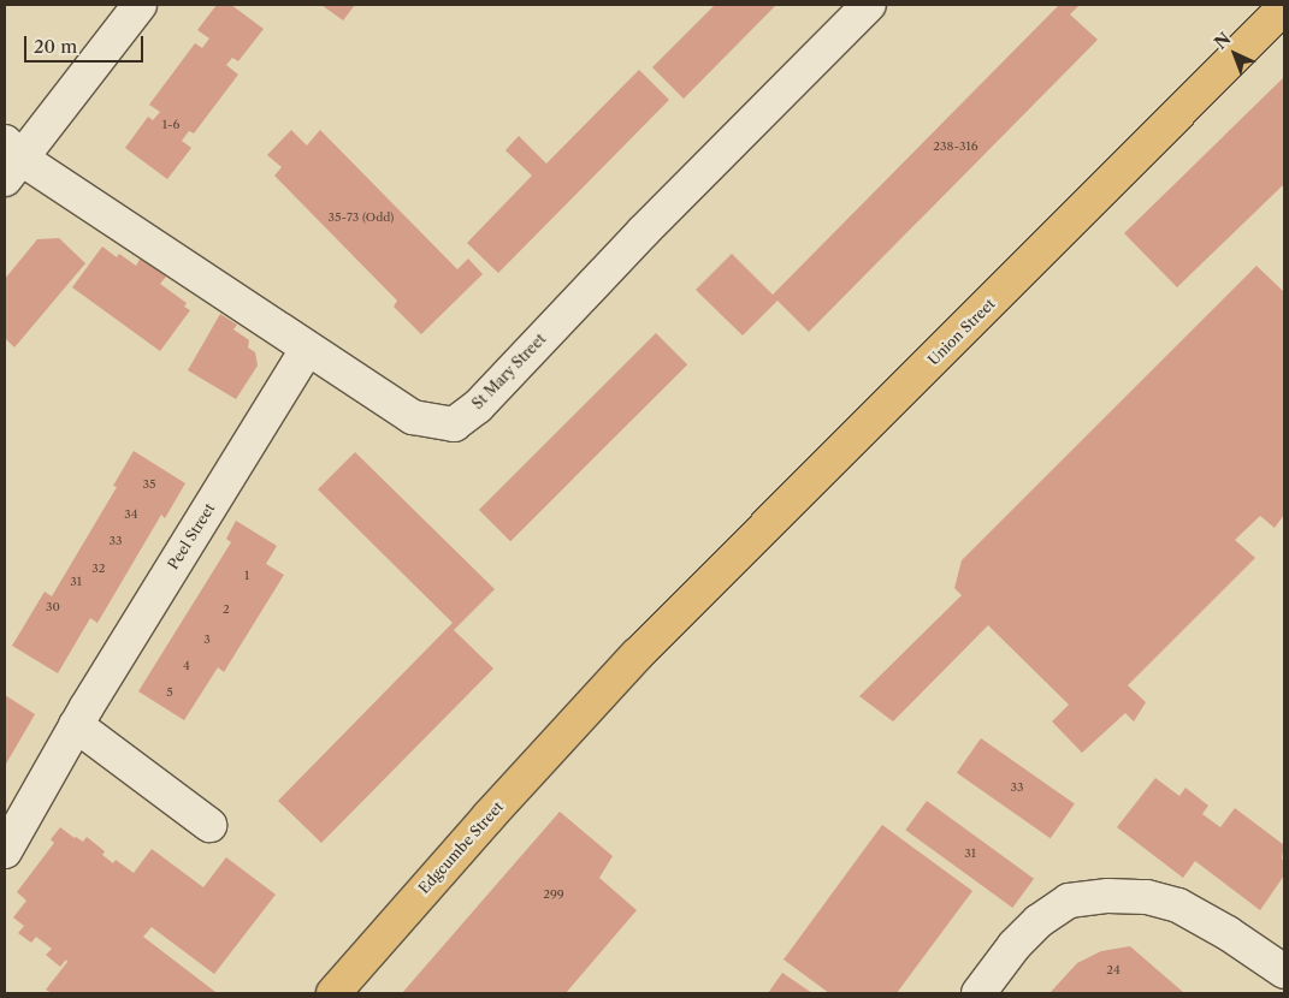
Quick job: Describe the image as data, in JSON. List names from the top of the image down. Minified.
{"streets":{"main road":["Union Street","Edgcumbe Street"],"street":["St Mary Street","Peel Street"]},"crossings":[["Union Street","Edgcumbe Street"],["St Mary Street","Peel Street"]],"house_numbers":["1-6","238-316","35-73 (Odd)","35","34","33","32","1","31","30","2","3","4","5","33","31","299","24"],"scale_bar":"20 m","north":"top left"}
